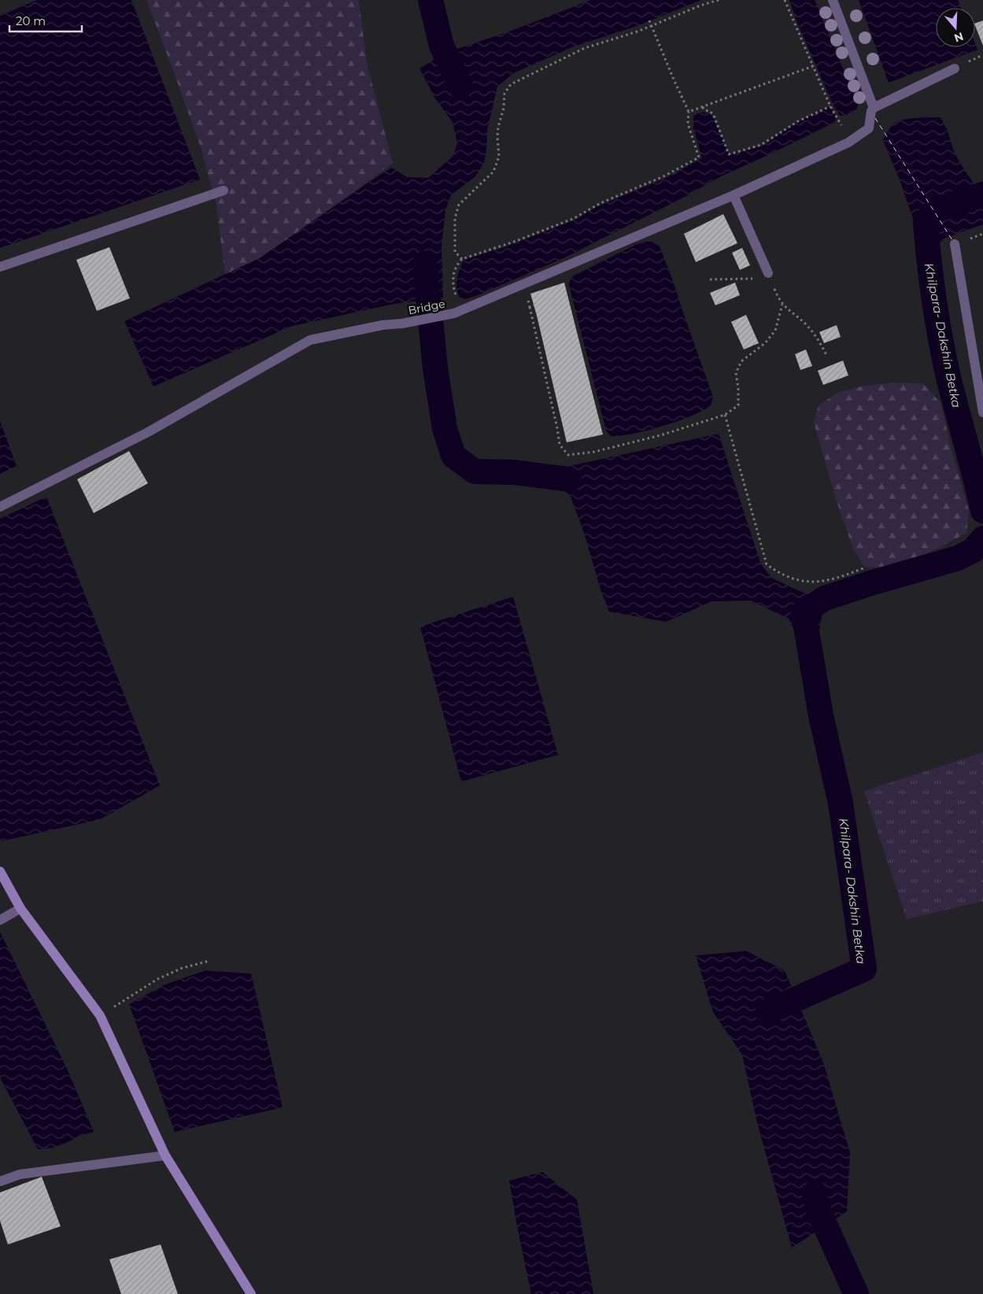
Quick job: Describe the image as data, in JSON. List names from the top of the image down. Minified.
{"streets":{"street":["Bridge"]},"water":["Khilpara- Dakshin Betka"],"scale_bar":"20 m","north":"bottom"}
